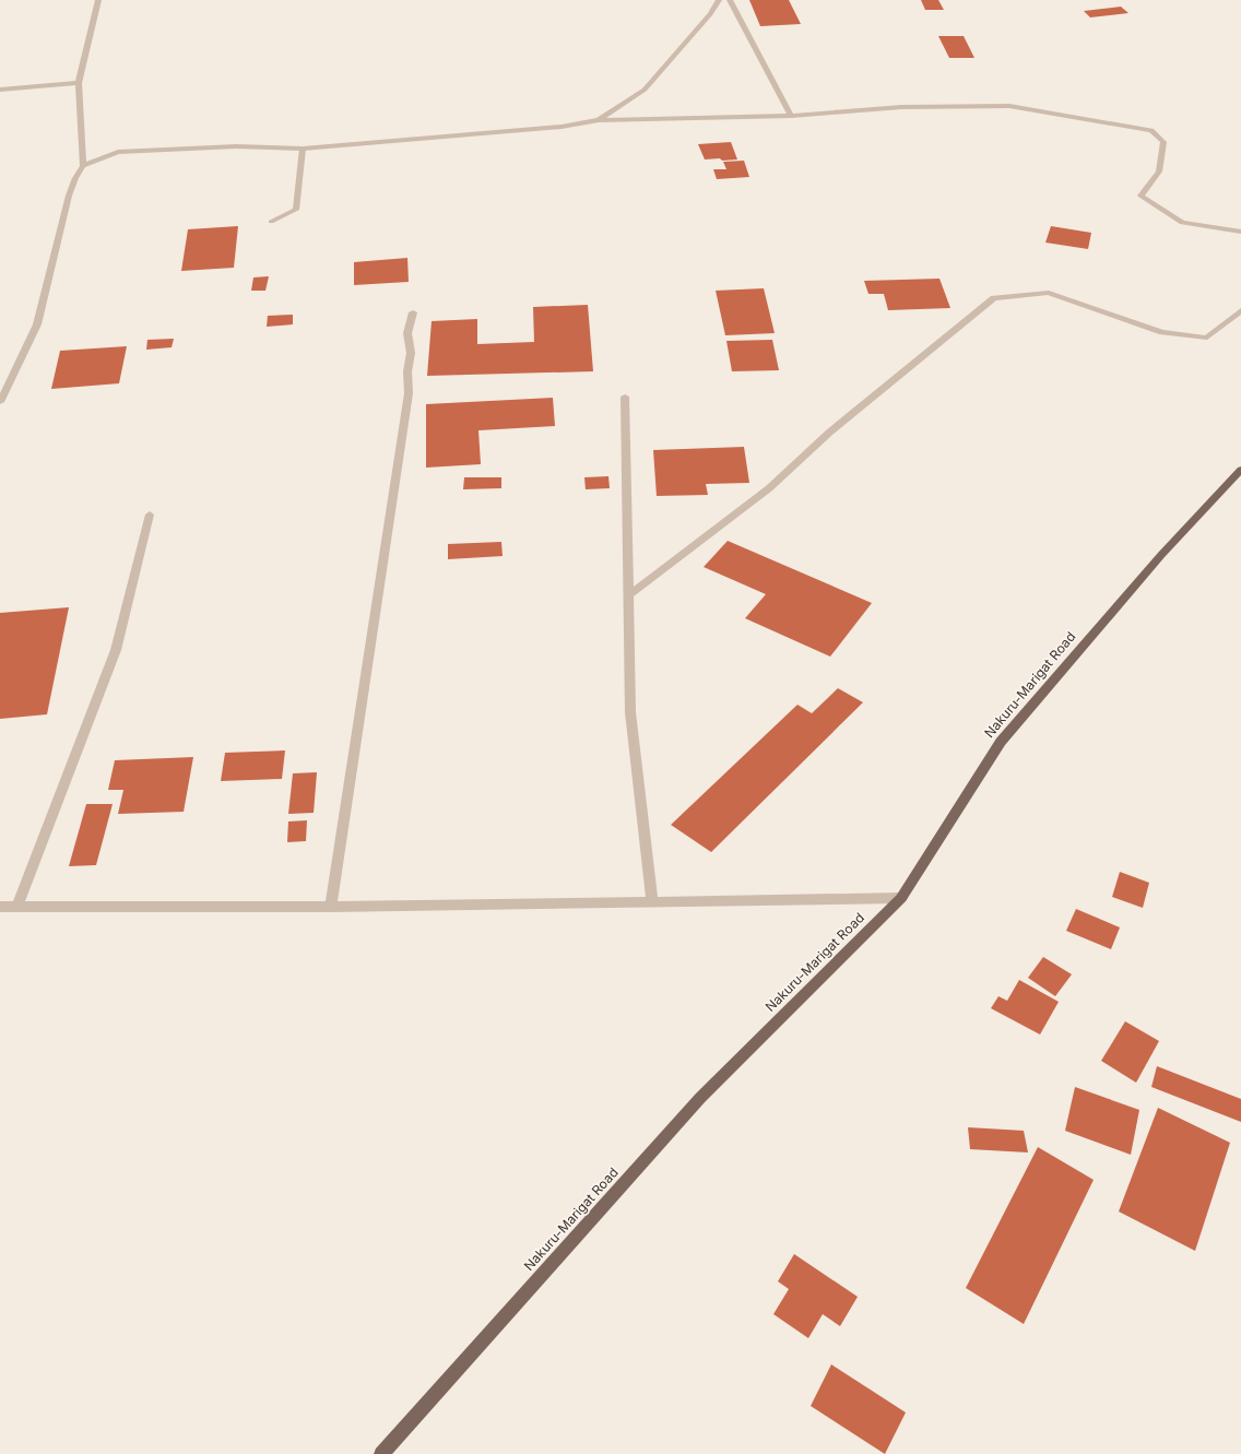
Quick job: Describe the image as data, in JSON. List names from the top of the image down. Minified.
{"streets":{"main road":["Nakuru-Marigat Road"]}}
